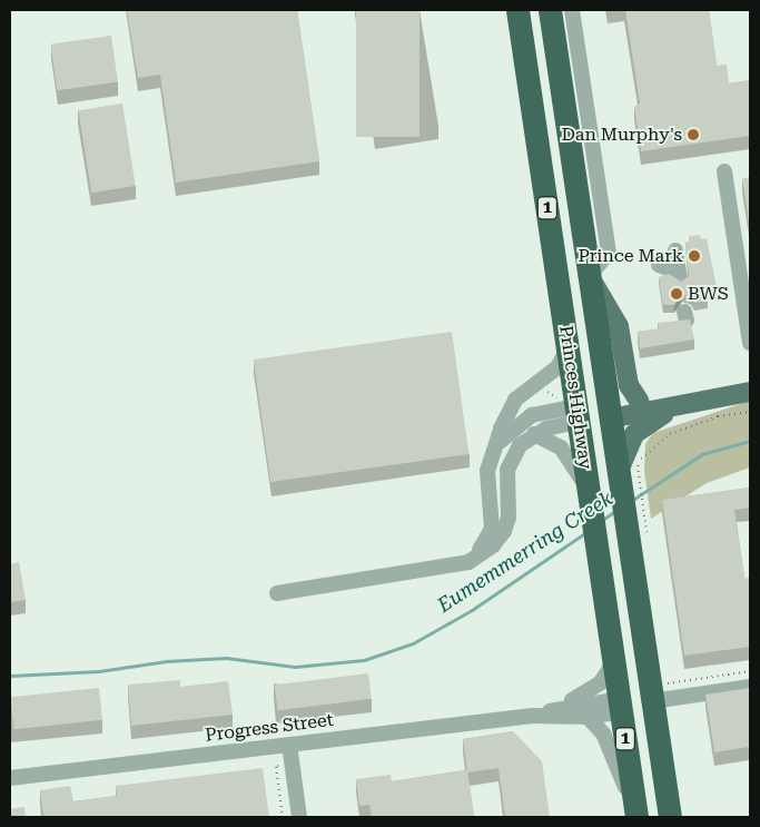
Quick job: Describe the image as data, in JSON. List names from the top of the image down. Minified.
{"streets":{"highway":["1","Princes Highway"],"street":["Progress Street"]},"crossings":[["Princes Highway","Progress Street"]],"water":["Eumemmerring Creek"],"places":["Dan Murphy's","Prince Mark","BWS"]}
